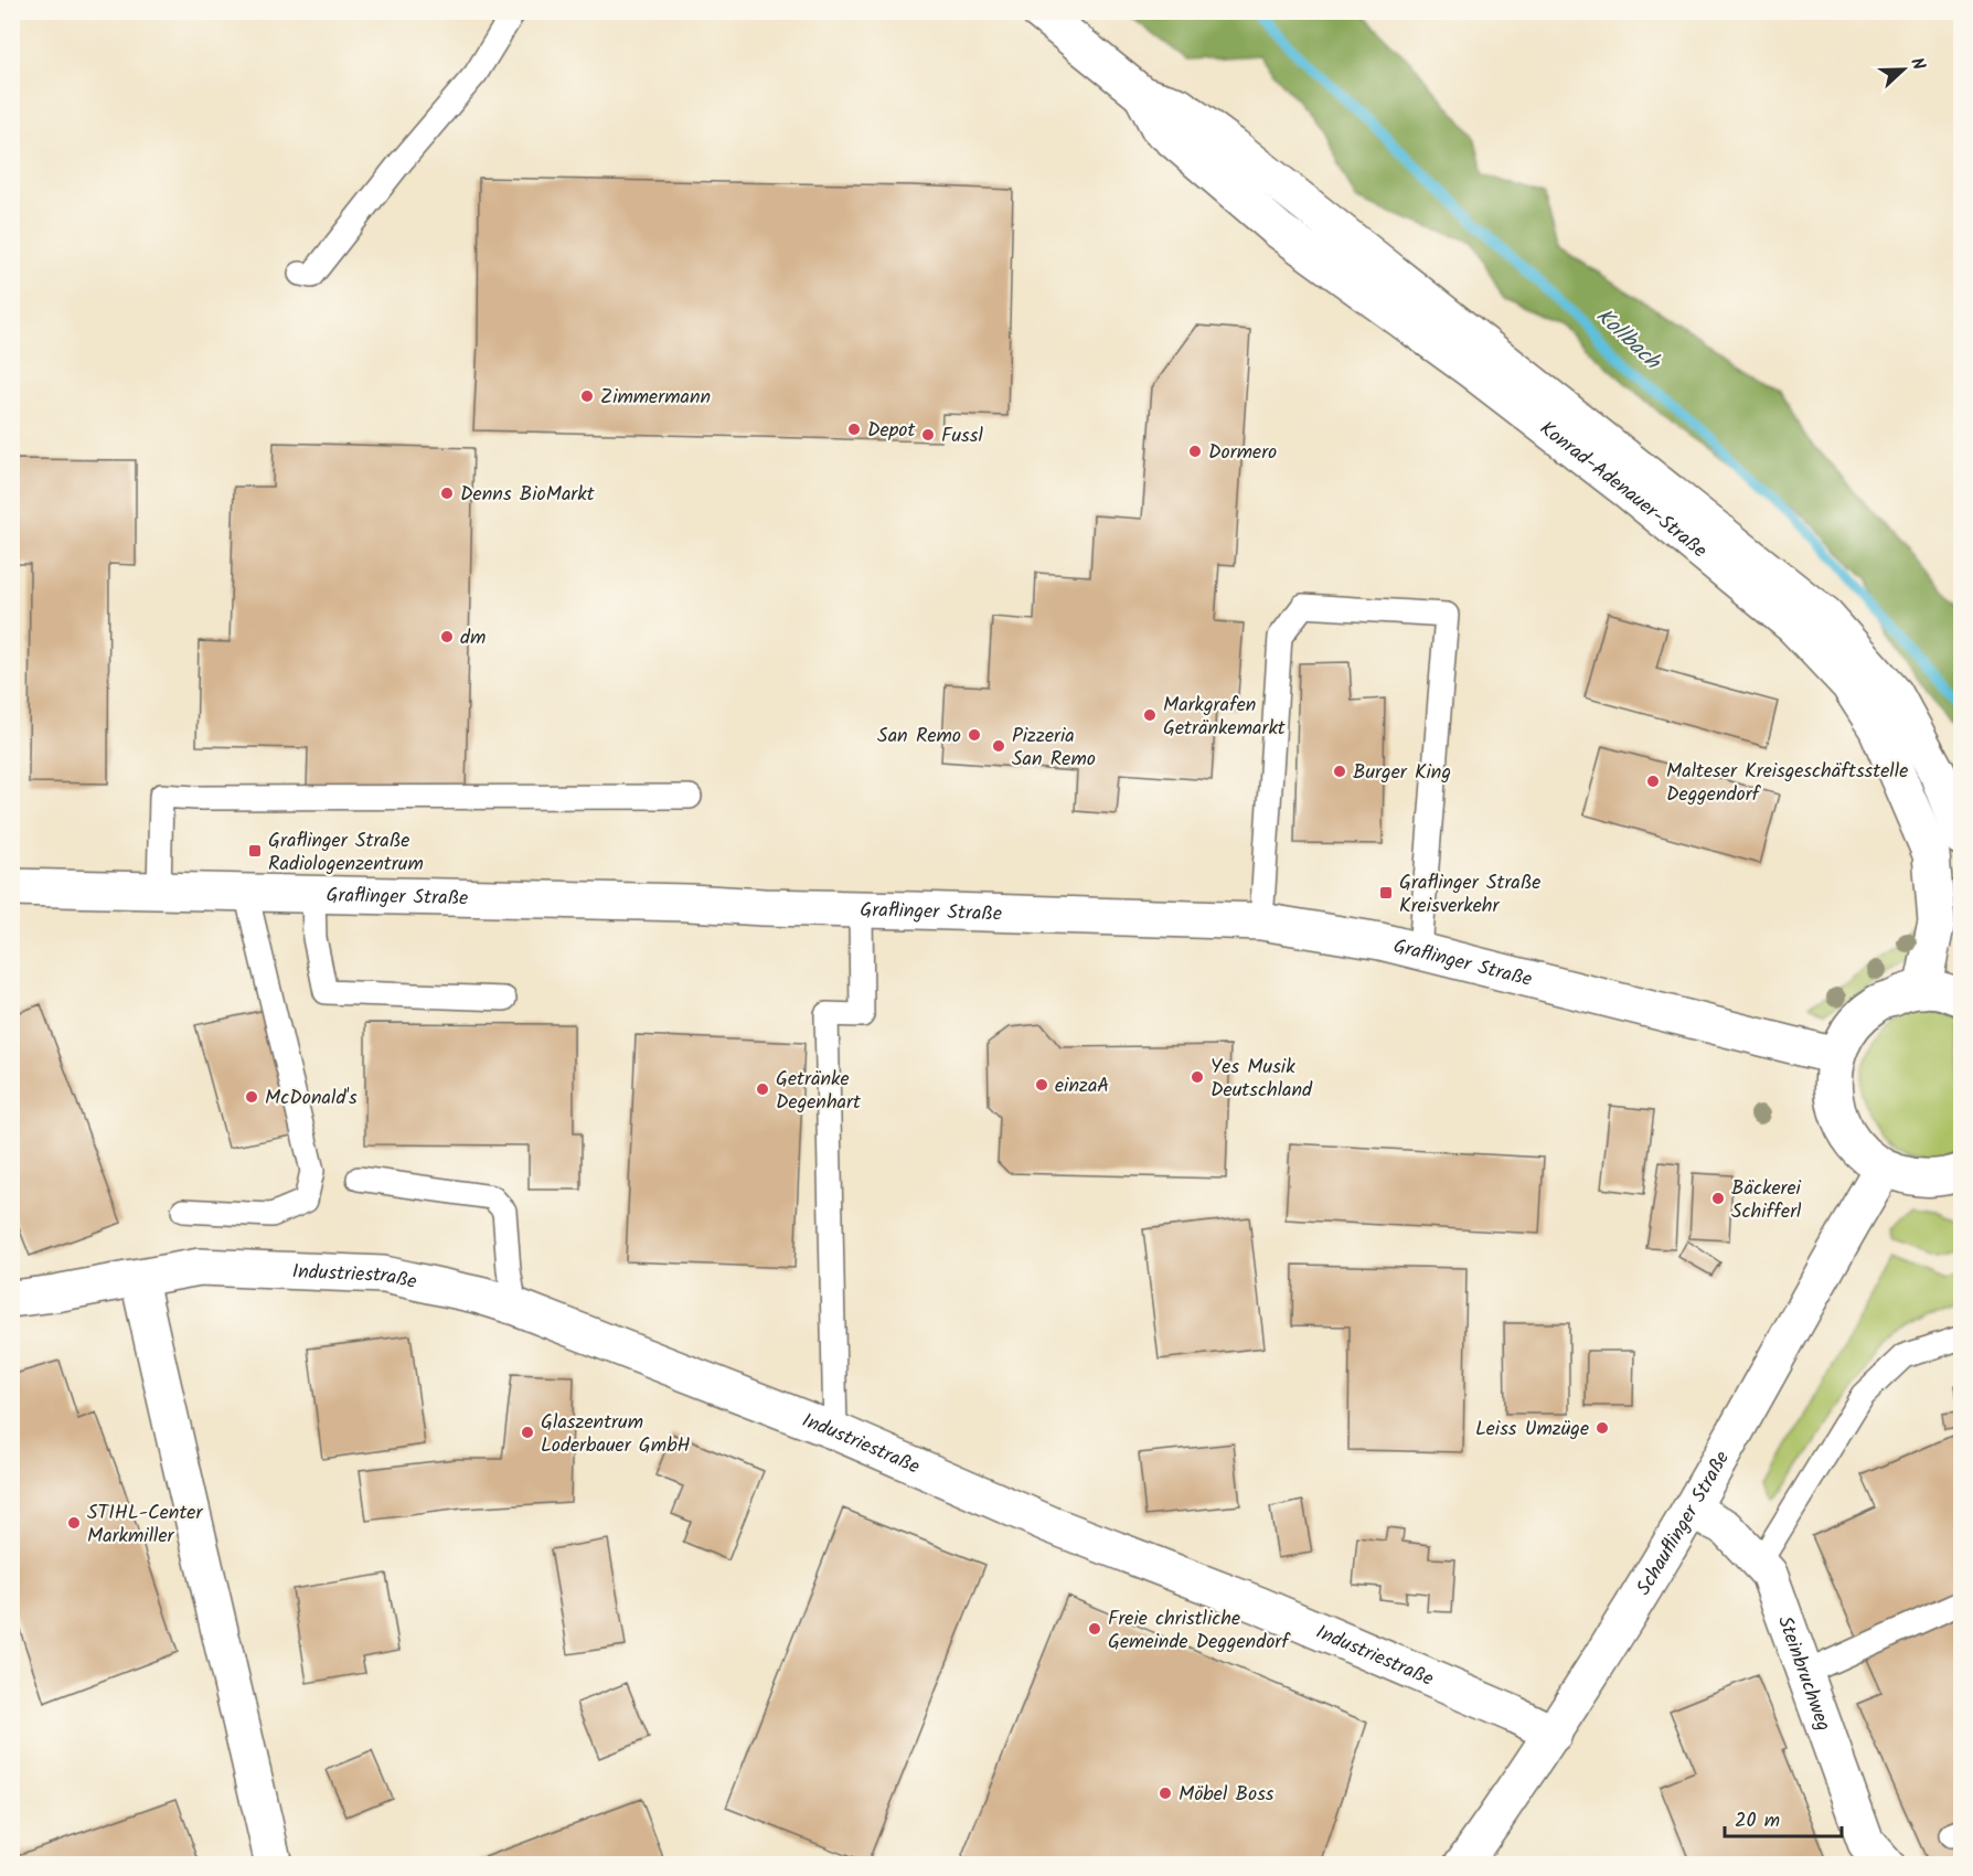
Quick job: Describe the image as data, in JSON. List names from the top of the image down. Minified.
{"streets":{"street":["Konrad-Adenauer-Straße","Graflinger Straße","Industriestraße","Schauflinger Straße","Steinbruchweg"]},"crossings":[["Industriestraße","Schauflinger Straße"],["Schauflinger Straße","Steinbruchweg"]],"water":["Kollbach"],"places":{"other":["Zimmermann","Depot","Fussl","Dormero","Denns BioMarkt","dm","Markgrafen Getränkemarkt","San Remo","Pizzeria San Remo","Burger King","Malteser Kreisgeschäftsstelle Deggendorf","Yes Musik Deutschland","einzaA","Getränke Degenhart","McDonald's","Bäckerei Schifferl","Leiss Umzüge","Glaszentrum Loderbauer GmbH","STIHL-Center Markmiller","Freie christliche Gemeinde Deggendorf","Möbel Boss"],"transit":["Graflinger Straße Radiologenzentrum","Graflinger Straße Kreisverkehr"]},"scale_bar":"20 m","north":"right"}
